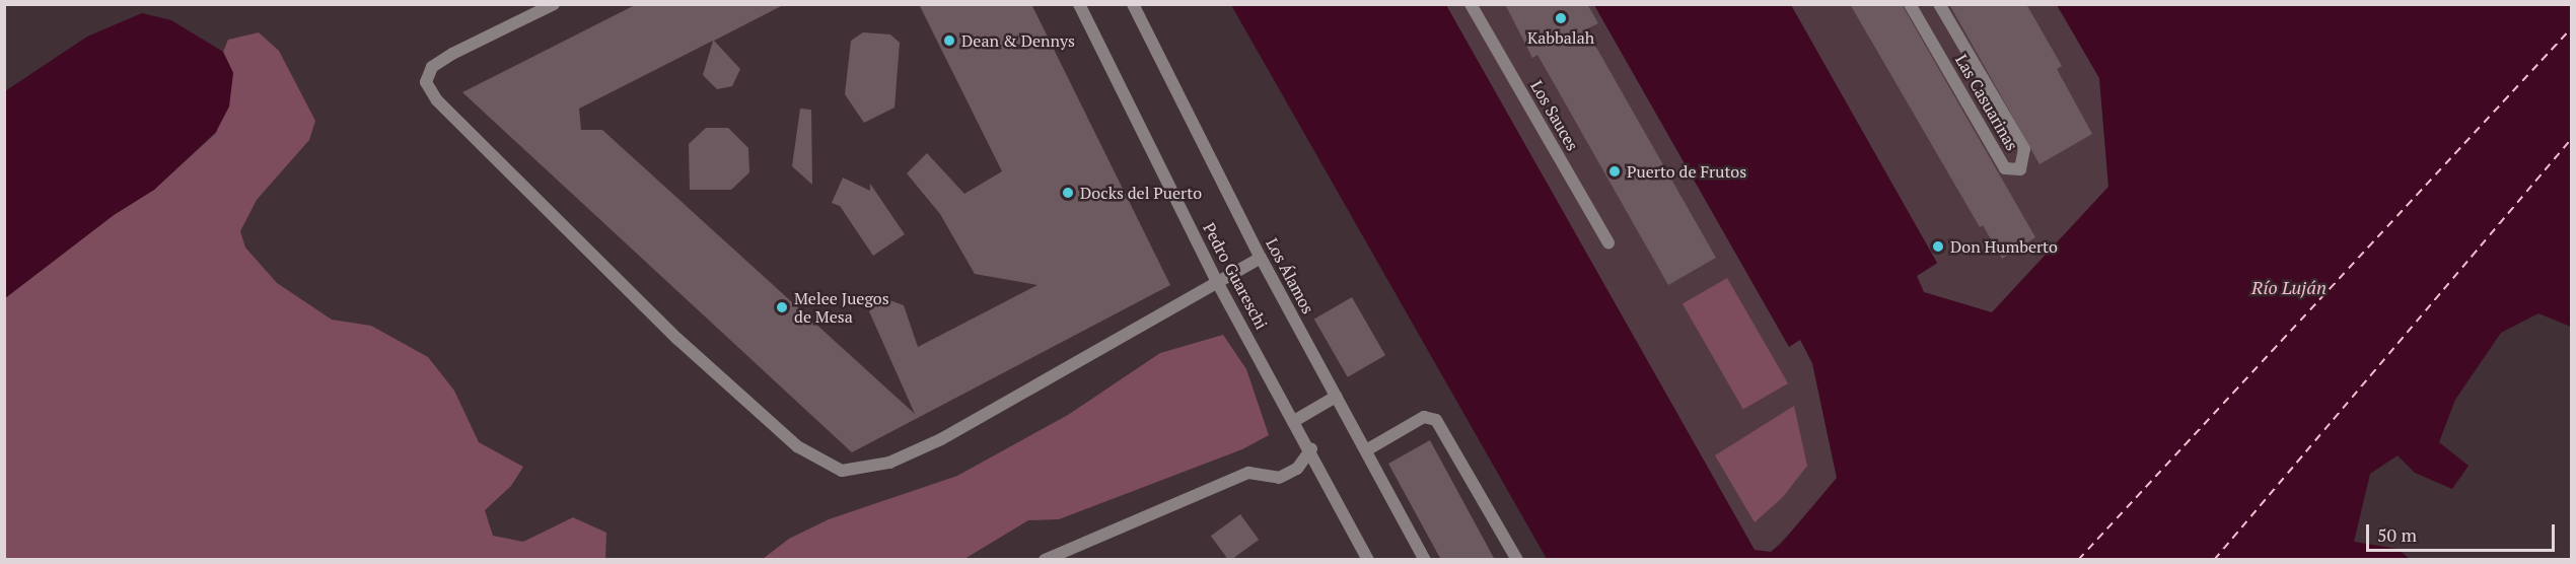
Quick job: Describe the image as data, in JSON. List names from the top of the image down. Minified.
{"streets":{"street":["Las Casuarinas","Los Sauces","Pedro Guareschi","Los Álamos"]},"water":["Río Luján"],"places":["Kabbalah","Dean & Dennys","Puerto de Frutos","Docks del Puerto","Don Humberto","Melee Juegos de Mesa"],"scale_bar":"50 m"}
